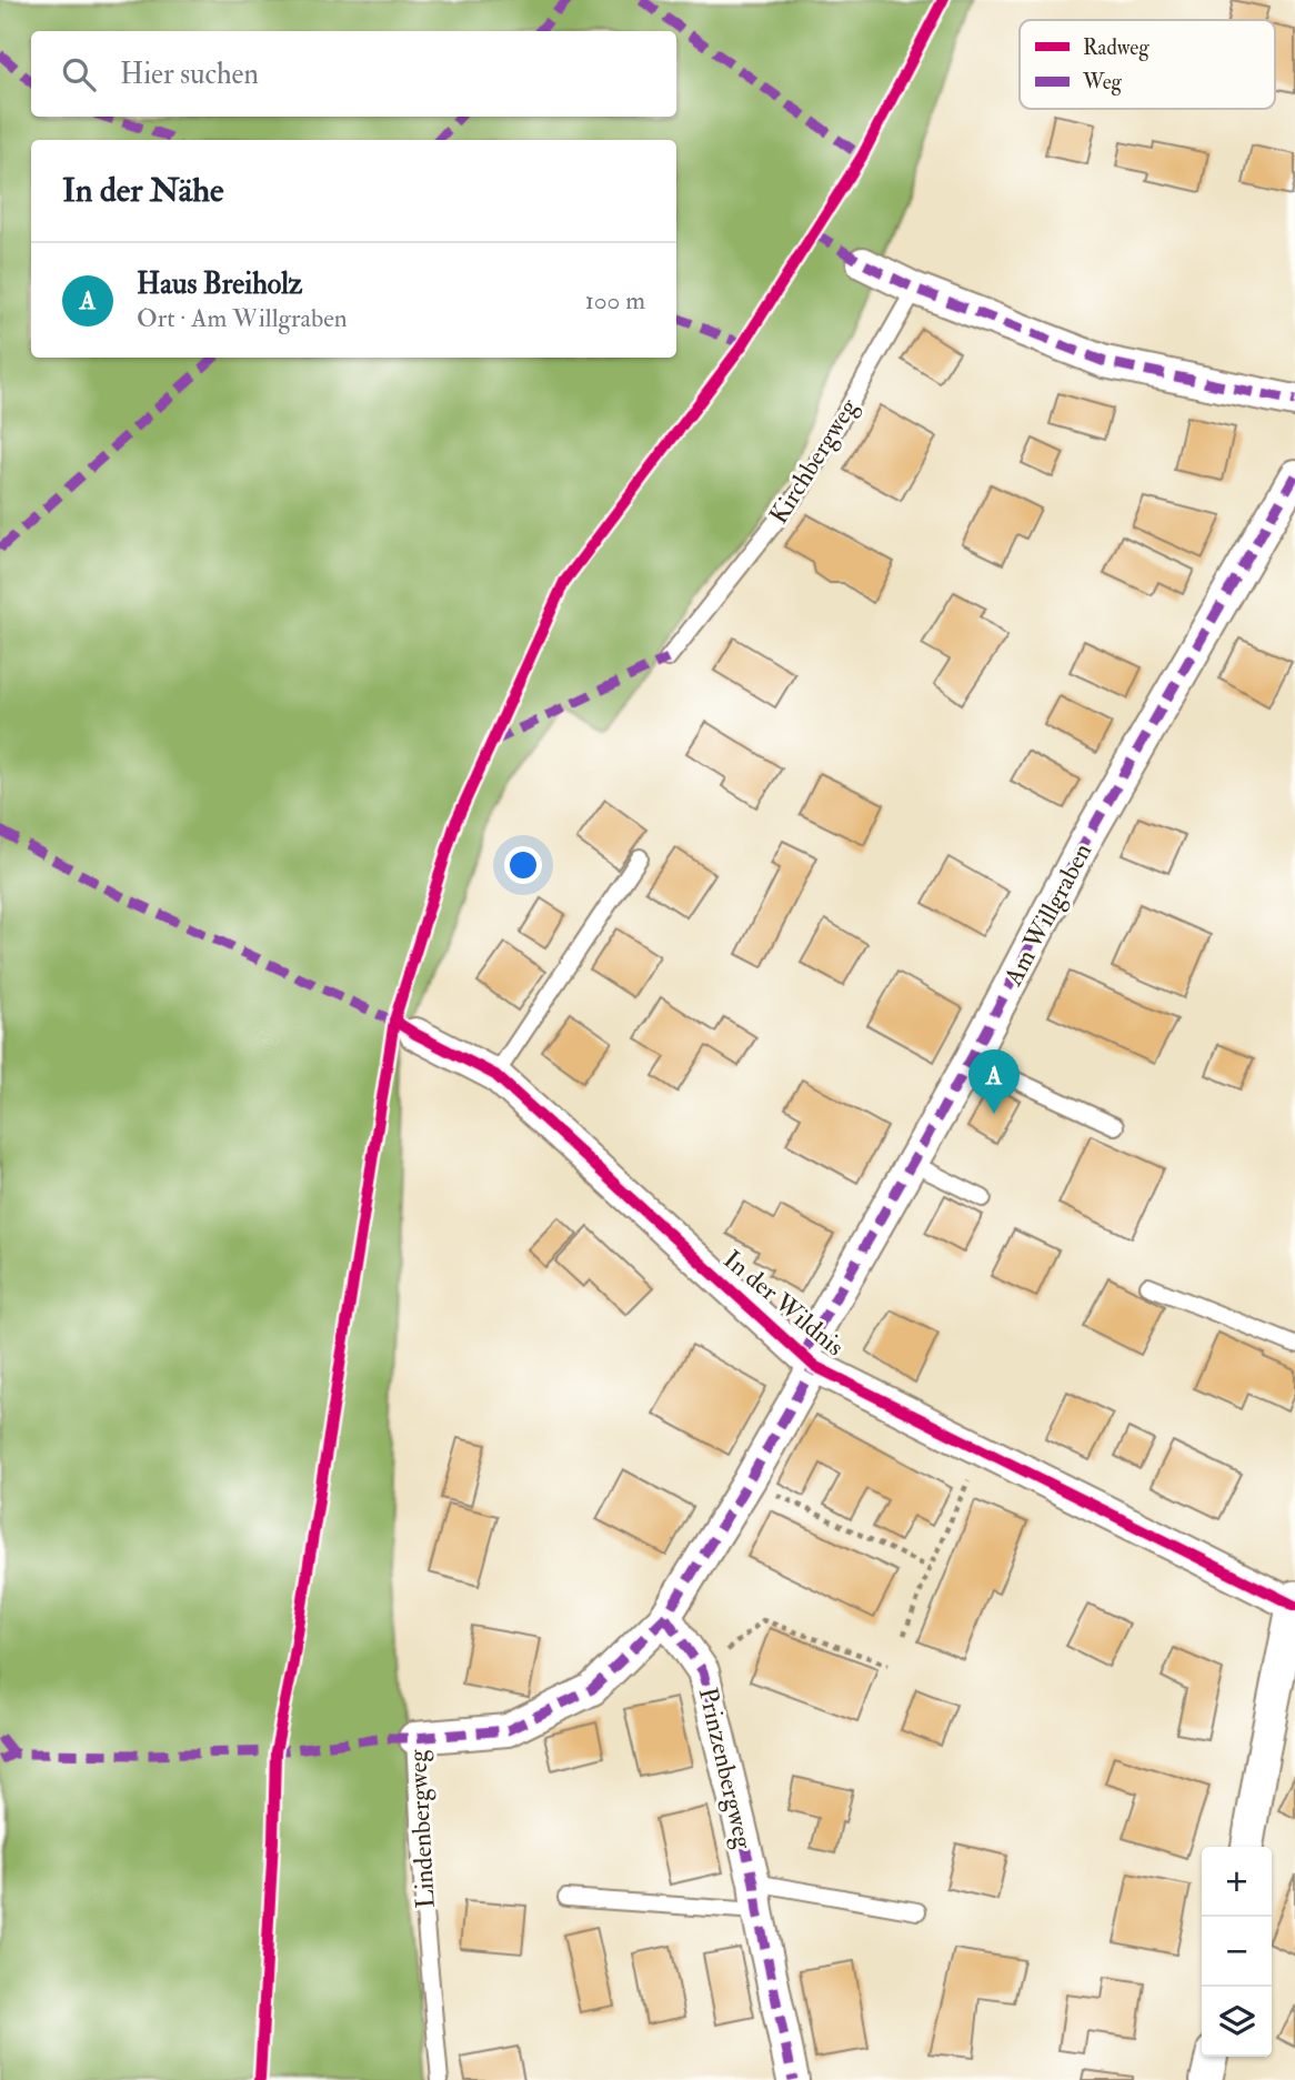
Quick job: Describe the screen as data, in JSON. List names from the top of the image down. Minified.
{"streets":{"street":["Am Willgraben","In der Wildnis","Prinzenbergweg","Lindenbergweg"],"lane":["Kirchbergweg"]},"crossings":[["Am Willgraben","In der Wildnis"],["Am Willgraben","Lindenbergweg"],["In der Wildnis","Lindenbergweg"],["Prinzenbergweg","Lindenbergweg"]],"legend":["Radweg","Weg"],"page":{"search":"Hier suchen","heading":"In der Nähe","list":[{"mark":"A","name":"Haus Breiholz","note":"Ort · Am Willgraben","value":"100 m"}],"pins":"A","map_buttons":["+","−"]}}
